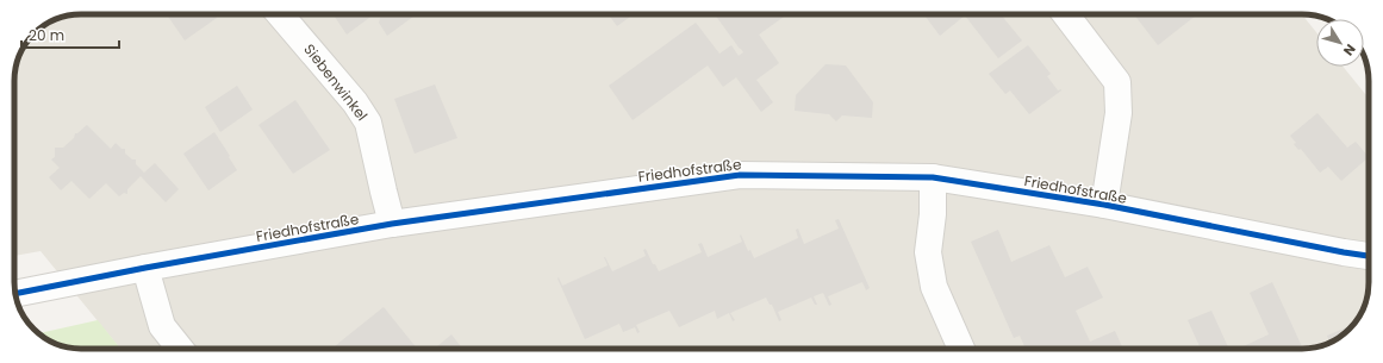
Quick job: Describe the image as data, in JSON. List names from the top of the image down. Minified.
{"streets":{"street":["Siebenwinkel","Friedhofstraße"]},"crossings":[["Siebenwinkel","Friedhofstraße"]],"scale_bar":"20 m","north":"bottom right"}
